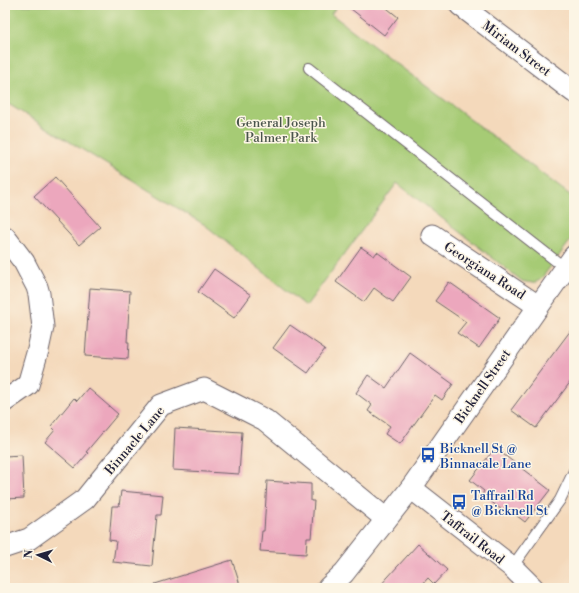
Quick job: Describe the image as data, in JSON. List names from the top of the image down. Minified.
{"streets":{"street":["Miriam Street","Georgiana Road","Bicknell Street","Binnacle Lane","Taffrail Road"]},"crossings":[["Georgiana Road","Bicknell Street"],["Bicknell Street","Binnacle Lane"],["Bicknell Street","Taffrail Road"]],"parks":["General Joseph Palmer Park"],"places":{"bus stop":["Bicknell St @ Binnacale Lane","Taffrail Rd @ Bicknell St"]},"north":"left"}
